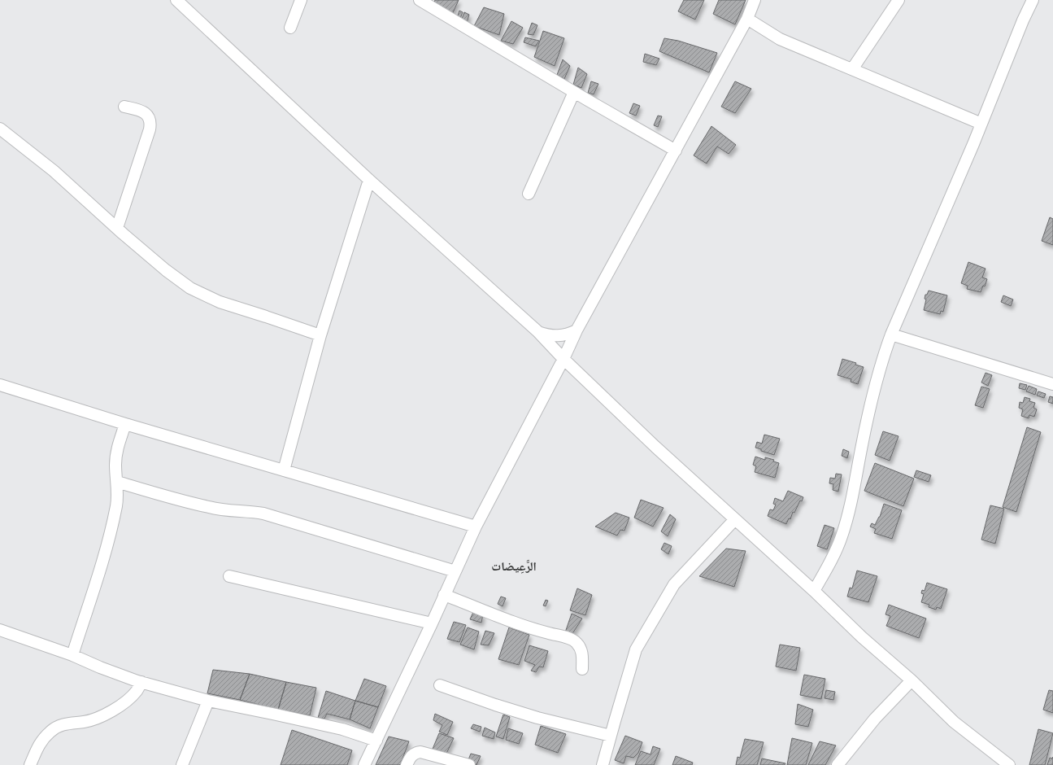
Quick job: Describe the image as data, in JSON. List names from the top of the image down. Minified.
{"districts":["الرَّعِيضات"]}
